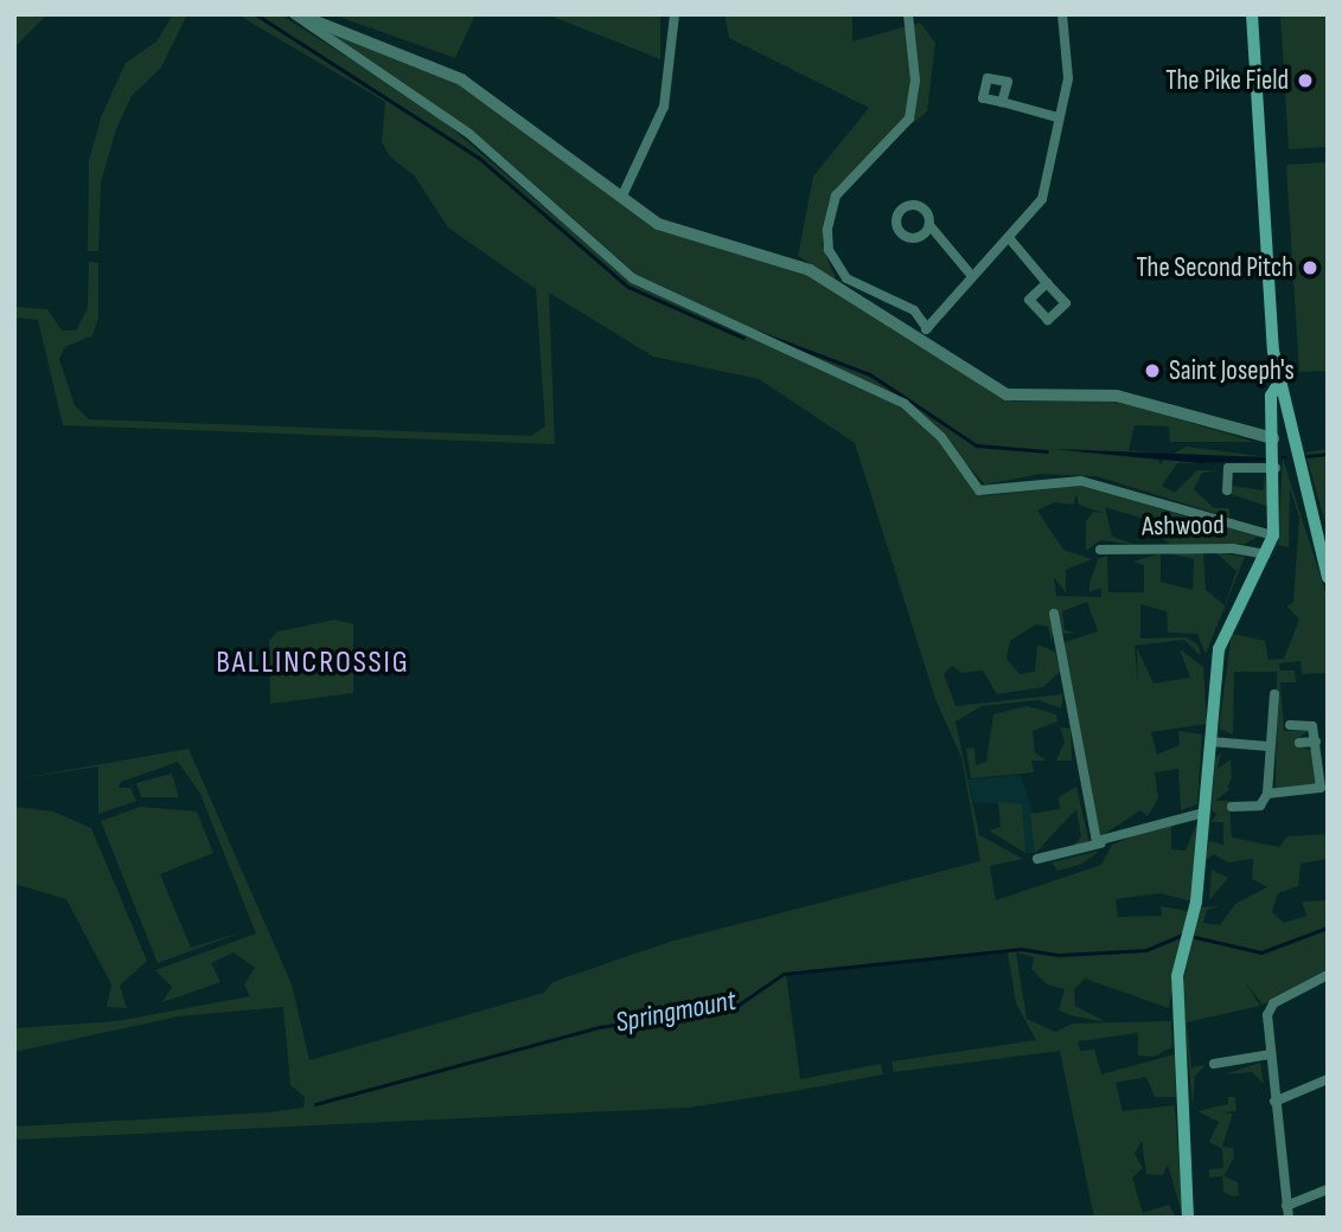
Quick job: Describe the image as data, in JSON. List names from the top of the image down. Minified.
{"streets":{"street":["Ashwood"]},"districts":["BALLINCROSSIG"],"water":["Springmount"],"places":["The Pike Field","The Second Pitch","Saint Joseph's"]}
